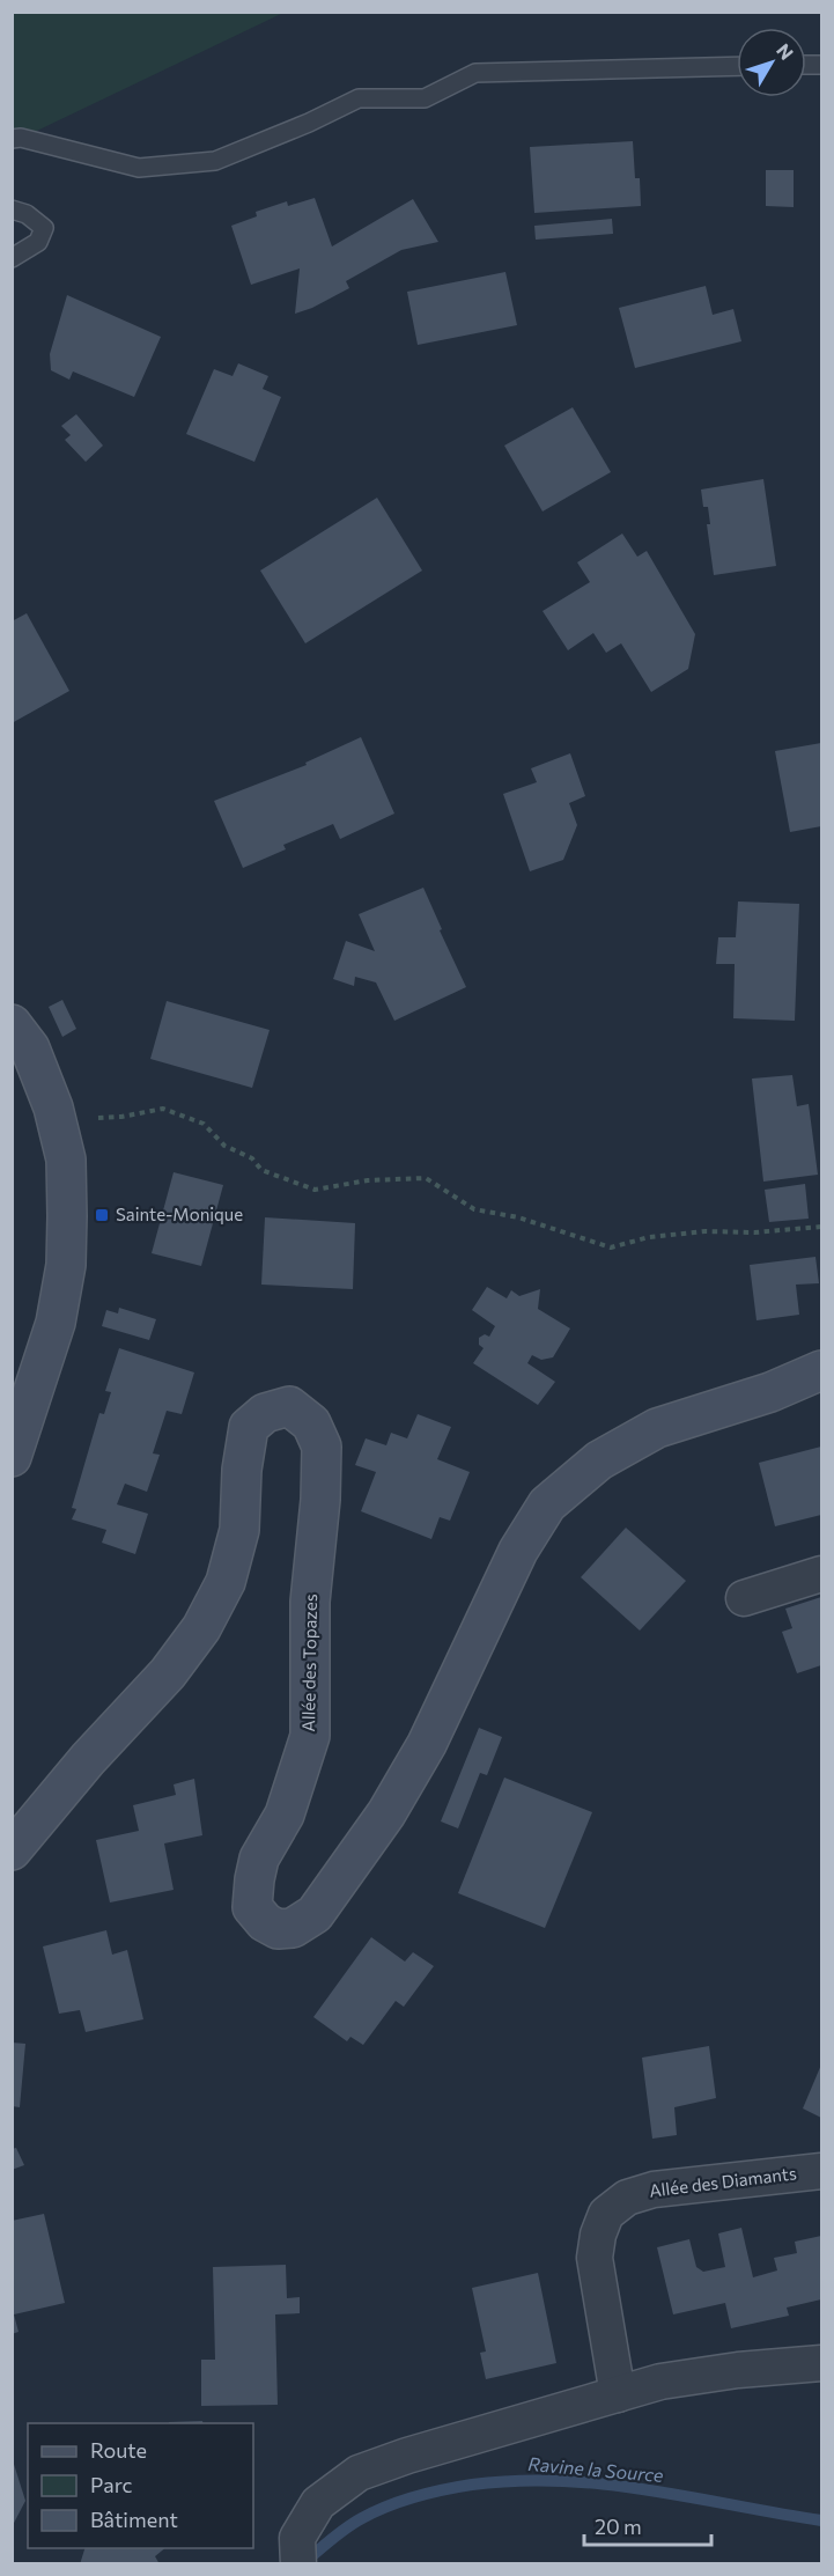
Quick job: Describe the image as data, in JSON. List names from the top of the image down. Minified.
{"streets":{"main road":["Allée des Topazes"],"street":["Allée des Diamants"]},"water":["Ravine la Source"],"places":{"transit":["Sainte-Monique"]},"legend":["Route","Parc","Bâtiment"],"scale_bar":"20 m","north":"top right"}
